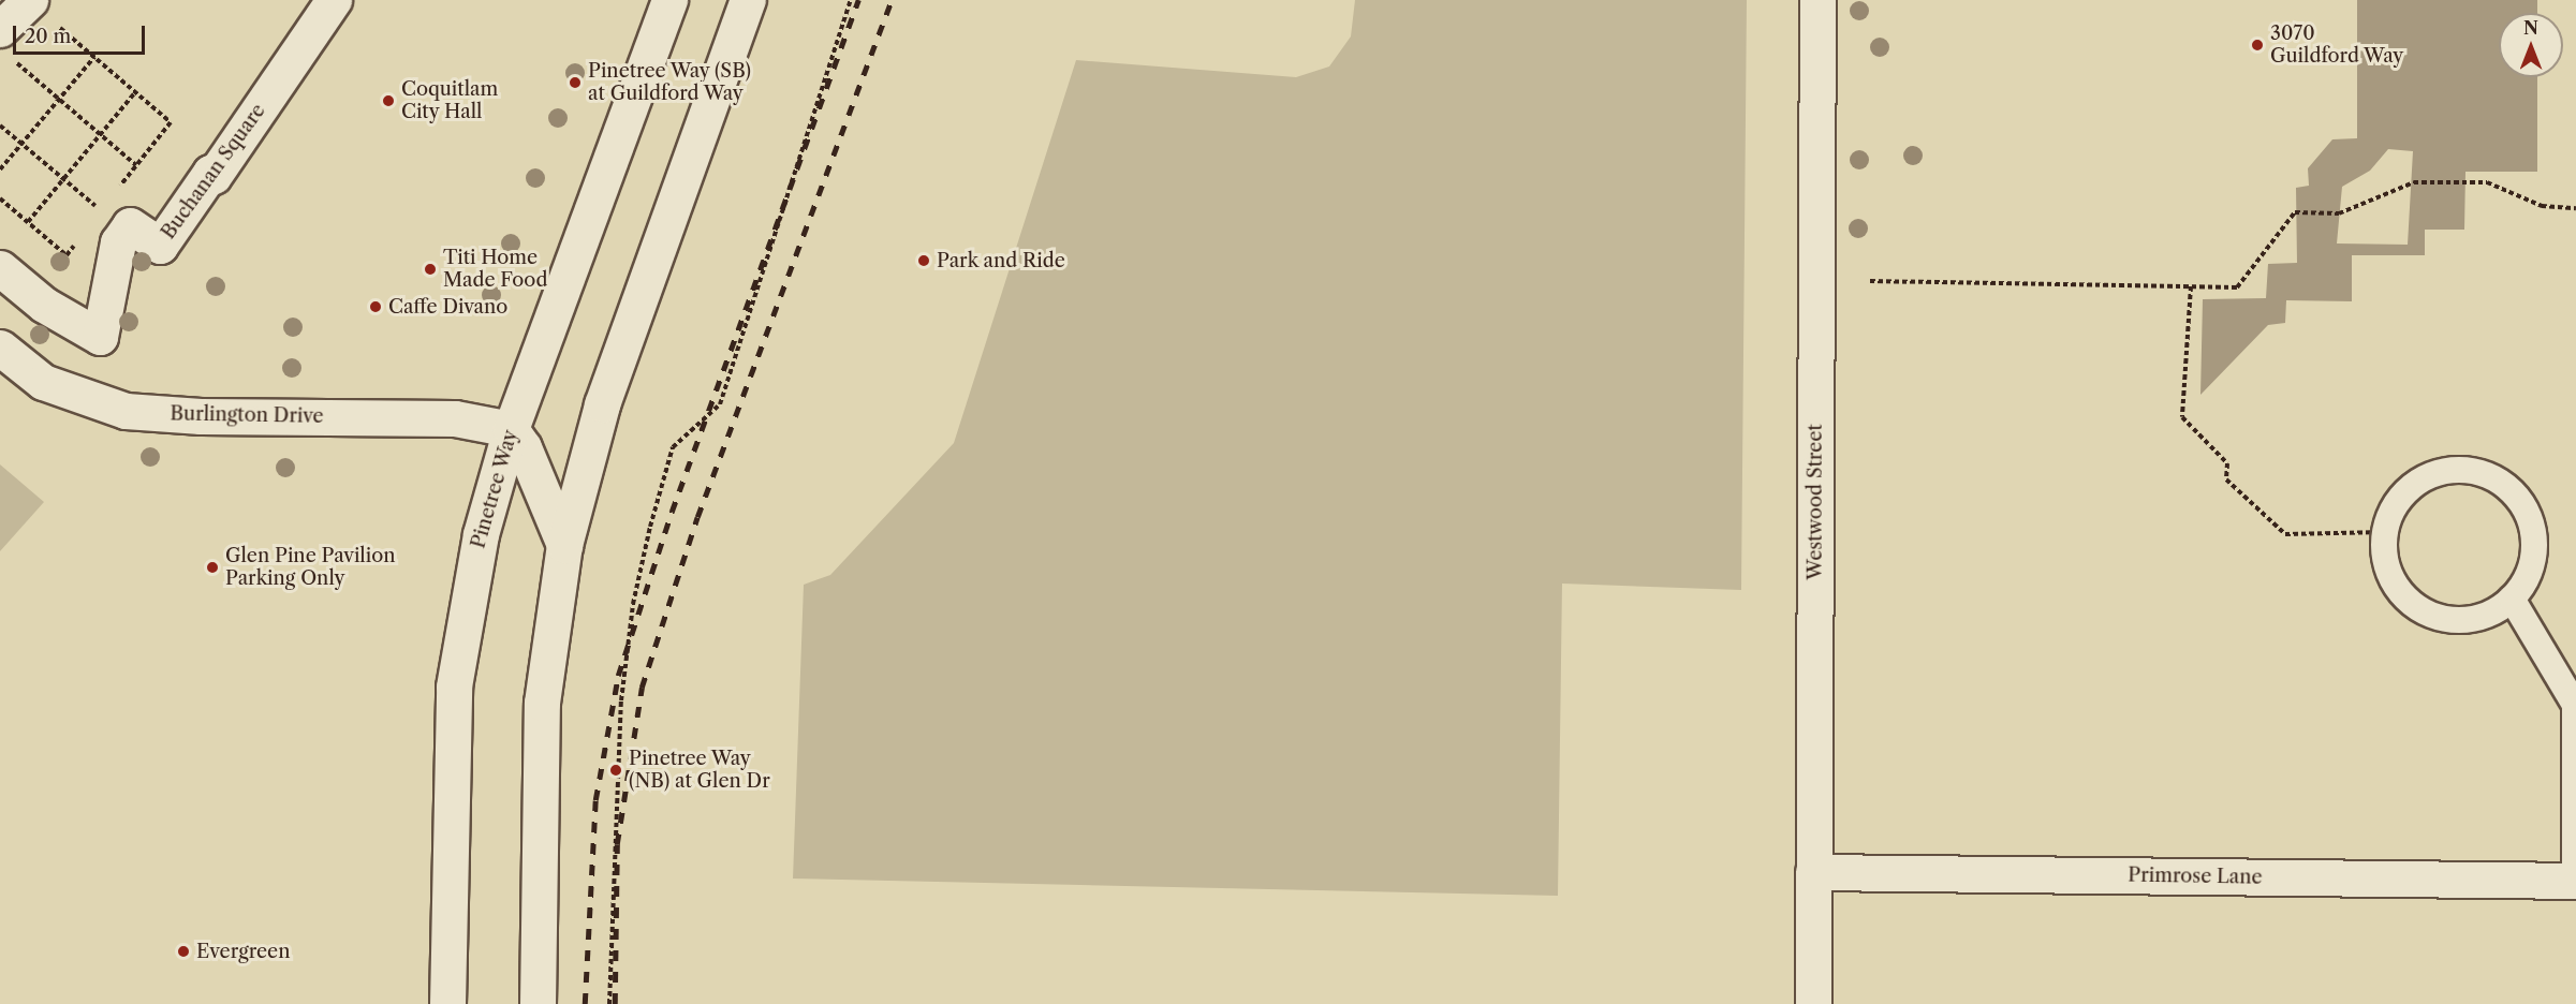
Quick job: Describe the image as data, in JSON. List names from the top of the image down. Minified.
{"streets":{"street":["Buchanan Square","Burlington Drive","Pinetree Way","Westwood Street","Primrose Lane"]},"crossings":[["Burlington Drive","Pinetree Way"],["Westwood Street","Primrose Lane"]],"places":["3070 Guildford Way","Pinetree Way (SB) at Guildford Way","Coquitlam City Hall","Park and Ride","Titi Home Made Food","Caffe Divano","Glen Pine Pavilion Parking Only","Pinetree Way (NB) at Glen Dr","Evergreen"],"scale_bar":"20 m","north":"top"}
